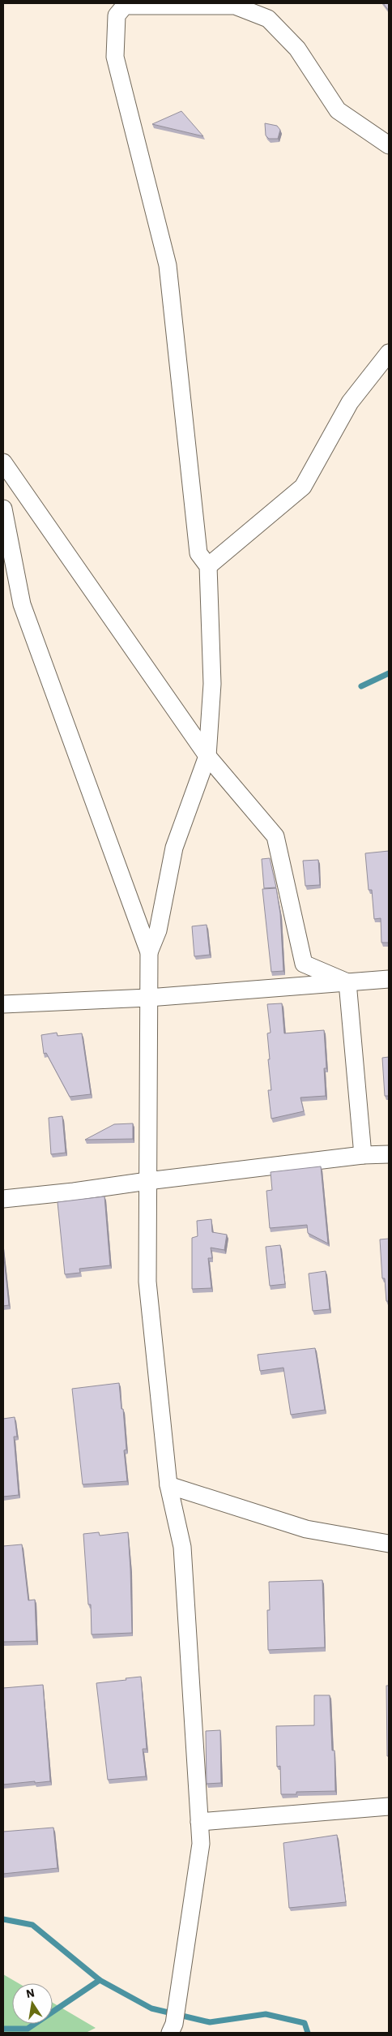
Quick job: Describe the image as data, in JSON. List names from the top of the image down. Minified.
{"north":"top"}
